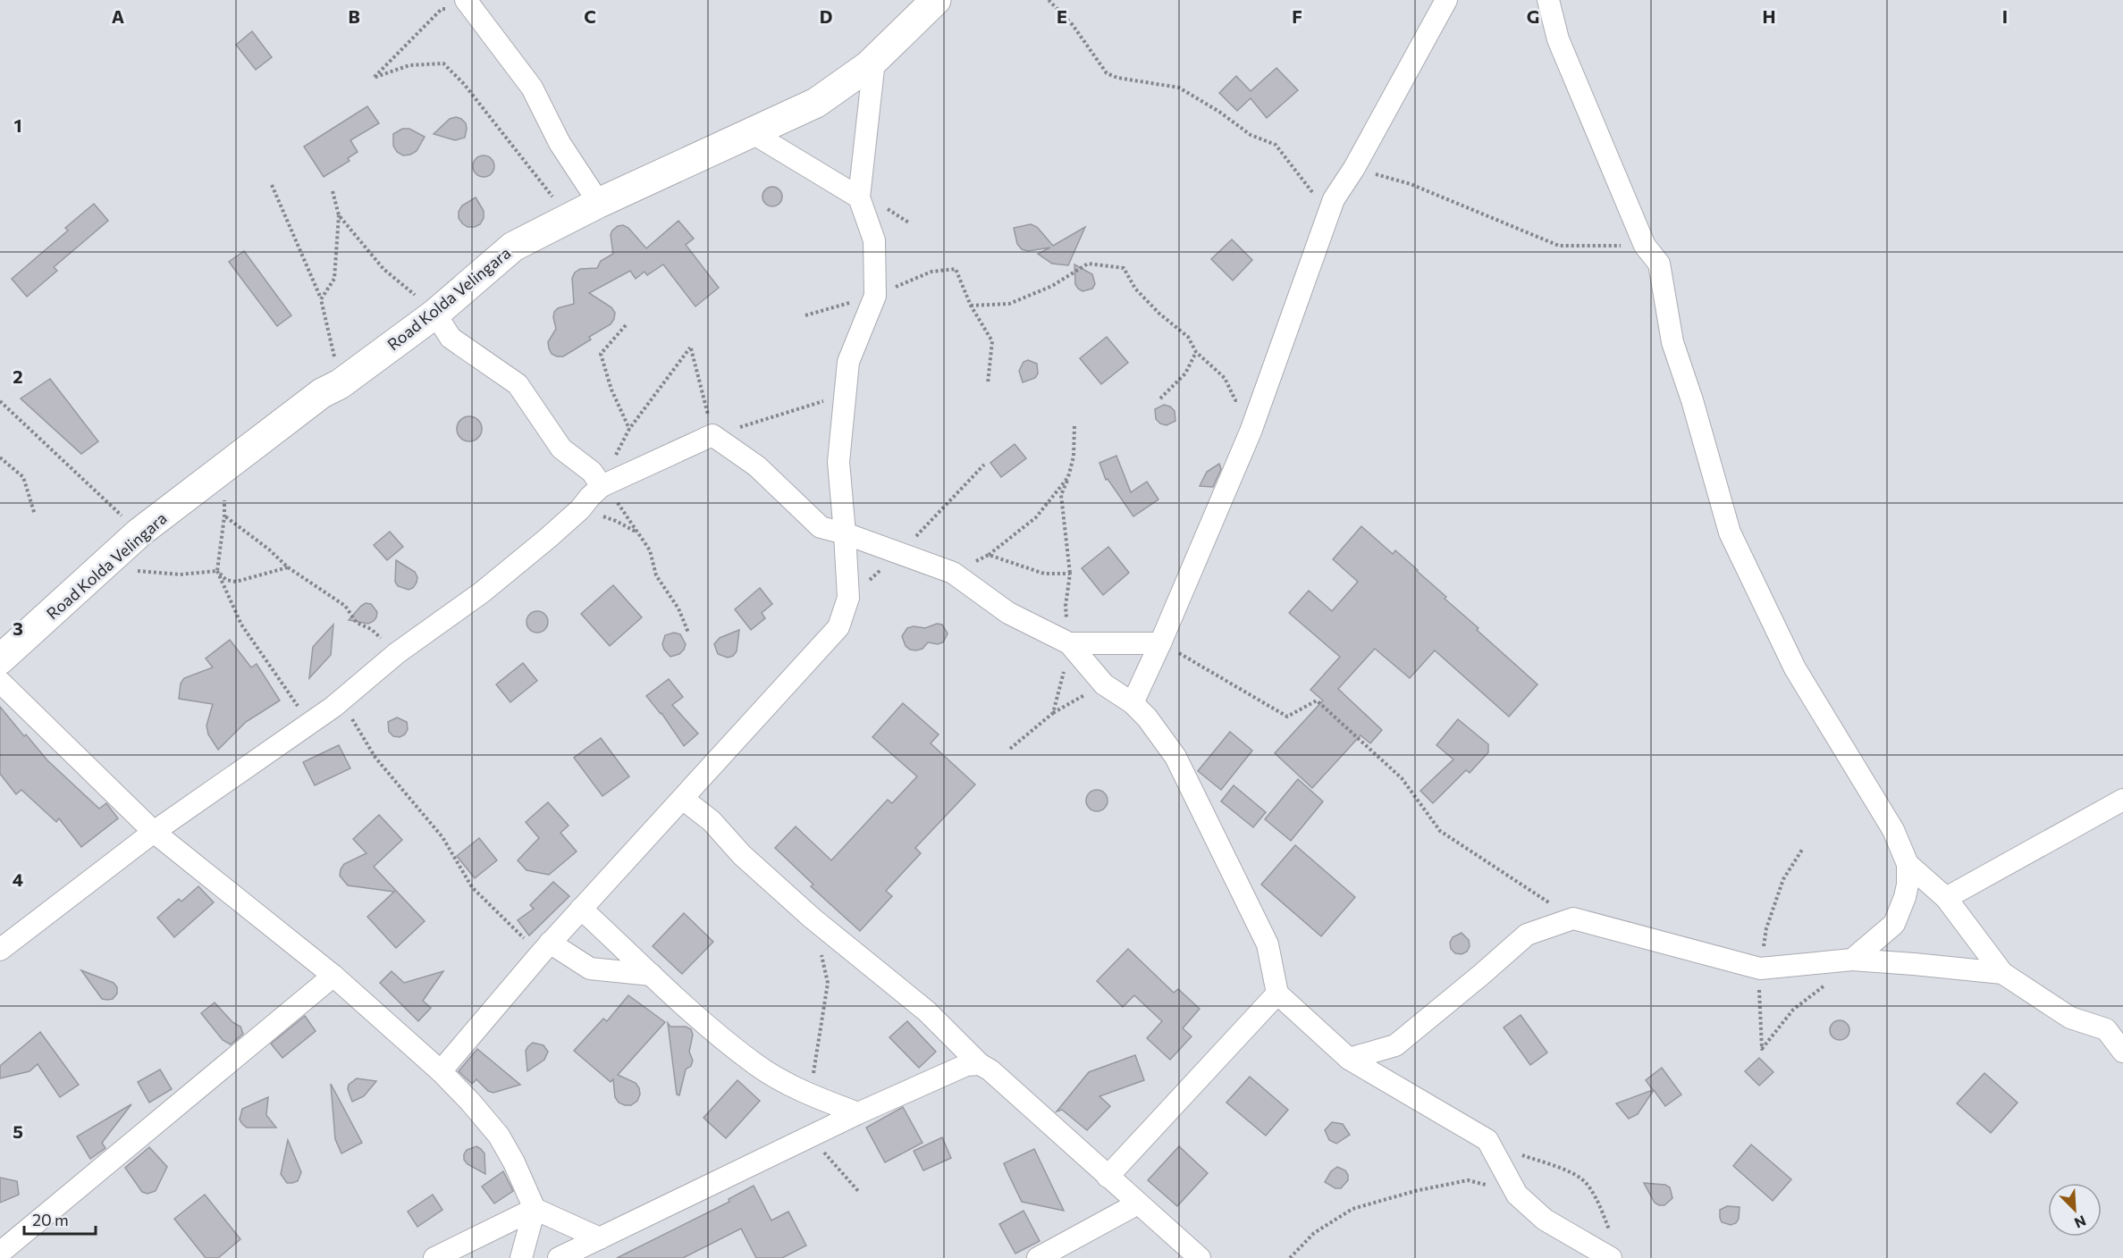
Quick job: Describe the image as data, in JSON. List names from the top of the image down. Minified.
{"streets":{"main road":["Road Kolda Velingara"]},"scale_bar":"20 m","north":"bottom right","grid":{"columns":["A","B","C","D","E","F","G","H","I"],"rows":["1","2","3","4","5"]}}
